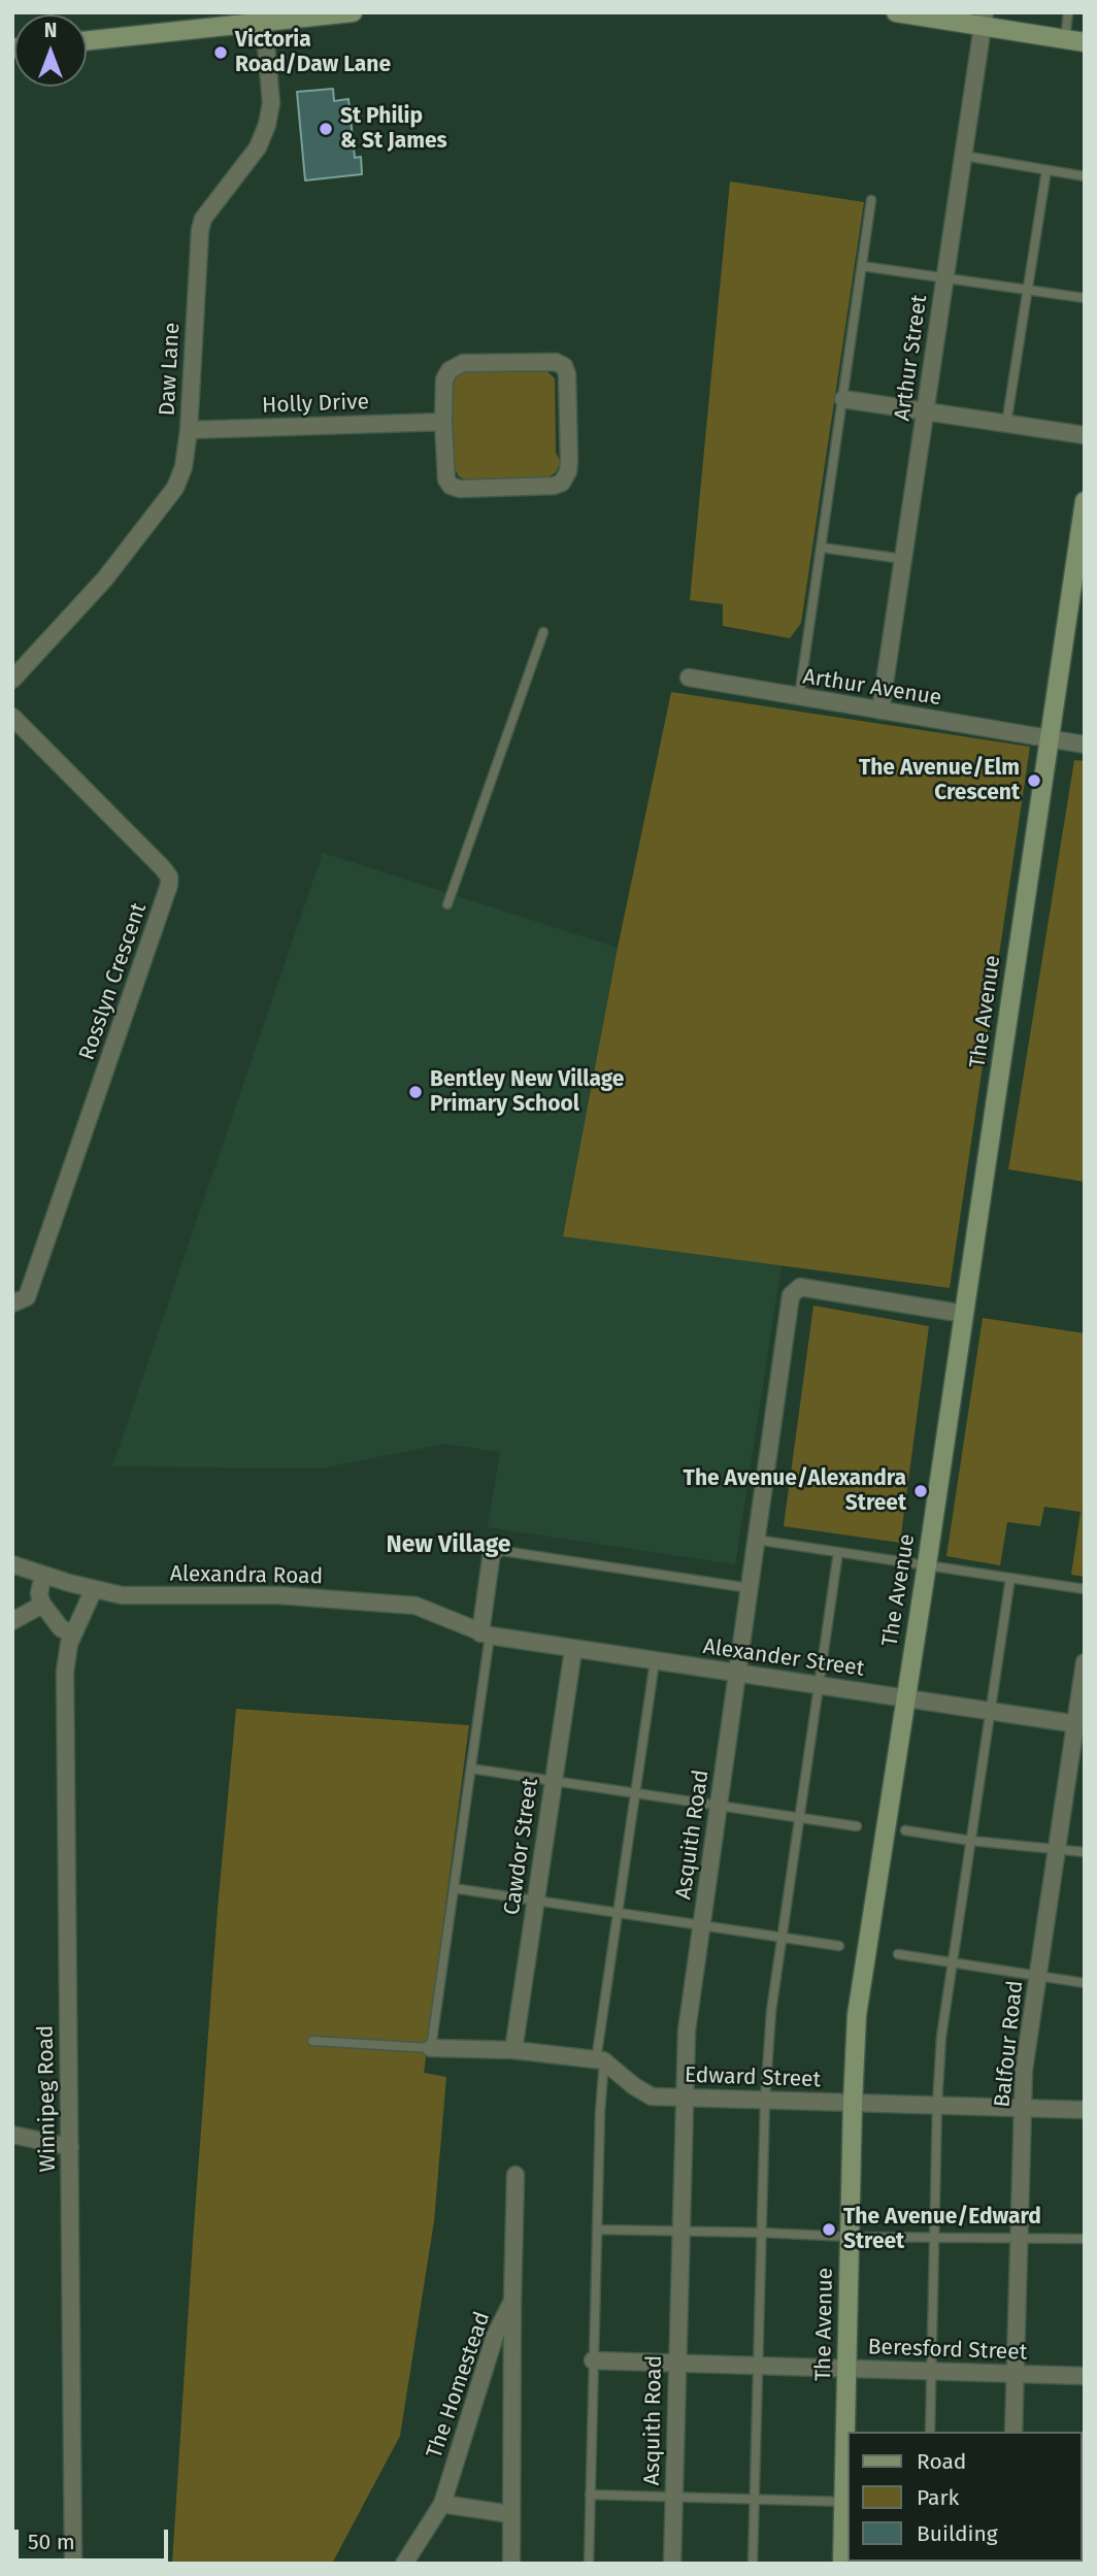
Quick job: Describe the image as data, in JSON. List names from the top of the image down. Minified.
{"streets":{"street":["Arthur Street","Daw Lane","Holly Drive","Arthur Avenue","Rosslyn Crescent","The Avenue","Alexandra Road","Alexander Street","Asquith Road","Cawdor Street","Balfour Road","Edward Street","Winnipeg Road","Beresford Street","The Homestead"]},"crossings":[["Arthur Street","Arthur Avenue"],["Daw Lane","Holly Drive"],["Arthur Avenue","The Avenue"],["The Avenue","Alexander Street"],["The Avenue","Asquith Road"],["The Avenue","Edward Street"],["The Avenue","Beresford Street"],["Alexandra Road","Alexander Street"],["Alexandra Road","Winnipeg Road"],["Alexander Street","Asquith Road"],["Alexander Street","Cawdor Street"],["Alexander Street","Balfour Road"],["Asquith Road","Edward Street"],["Asquith Road","Beresford Street"],["Balfour Road","Edward Street"],["Balfour Road","Beresford Street"]],"districts":["New Village"],"places":["Victoria Road/Daw Lane","St Philip & St James","The Avenue/Elm Crescent","Bentley New Village Primary School","The Avenue/Alexandra Street","The Avenue/Edward Street"],"legend":["Road","Park","Building"],"scale_bar":"50 m","north":"top"}
